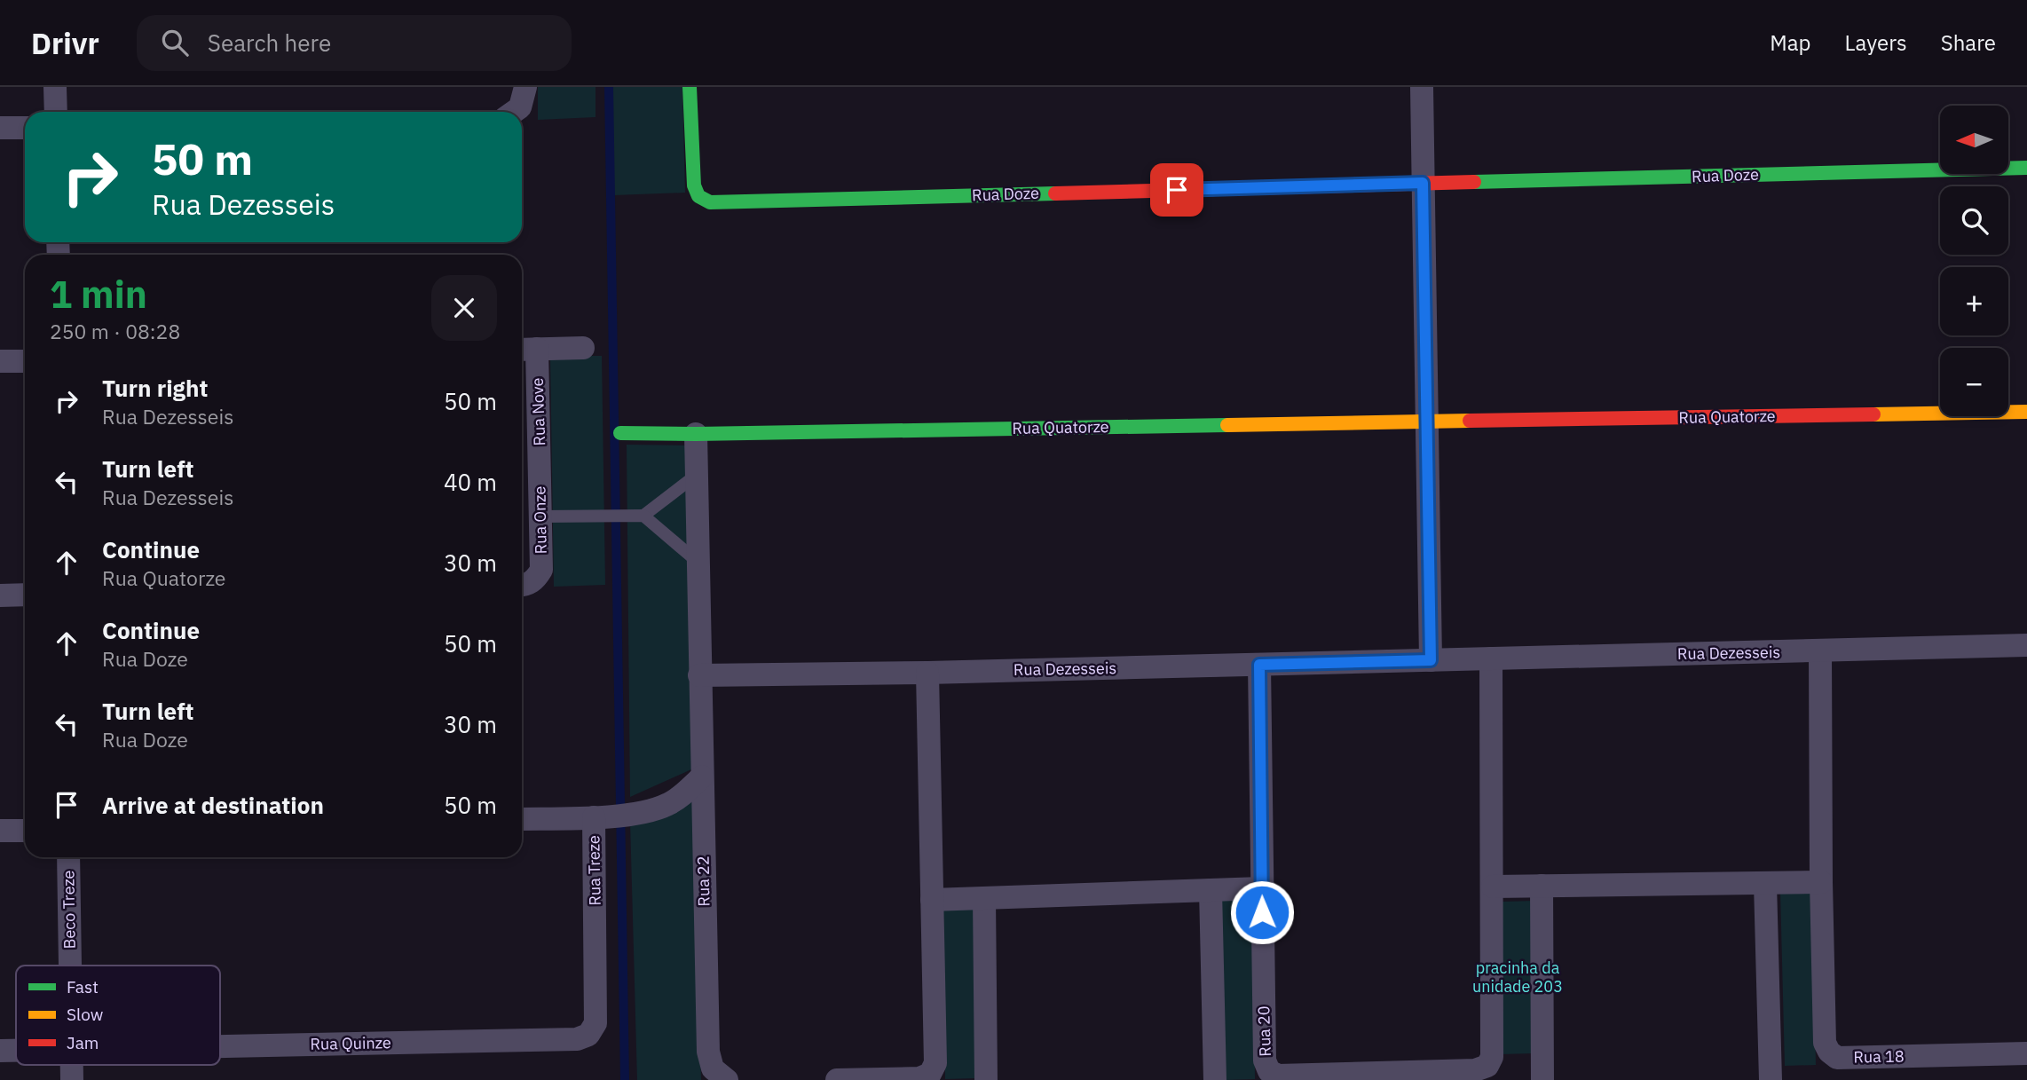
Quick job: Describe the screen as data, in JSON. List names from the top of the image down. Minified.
{"streets":{"street":["Rua Doze","Rua Nove","Rua Quatorze","Rua Onze","Rua Dezesseis","Rua Treze","Rua 22","Beco Treze","Rua 20","Rua Quinze","Rua 18"]},"crossings":[["Rua Nove","Rua Onze"],["Rua Dezesseis","Rua 22"],["Rua Dezesseis","Rua 20"],["Rua Dezesseis","Rua 18"],["Rua Treze","Rua 22"],["Rua Treze","Rua Quinze"]],"parks":["pracinha da unidade 203"],"legend":["Fast","Slow","Jam"],"north":"left","page":{"header":"Drivr","search":"Search here","nav":["Map","Layers","Share"],"map_buttons":["+","−"],"turn":["50 m","Rua Dezesseis"],"heading":["1 min","250 m · 08:28"],"list":[{"name":"Turn right","note":"Rua Dezesseis","value":"50 m"},{"name":"Turn left","note":"Rua Dezesseis","value":"40 m"},{"name":"Continue","note":"Rua Quatorze","value":"30 m"},{"name":"Continue","note":"Rua Doze","value":"50 m"},{"name":"Turn left","note":"Rua Doze","value":"30 m"},{"name":"Arrive at destination","value":"50 m"}]}}
